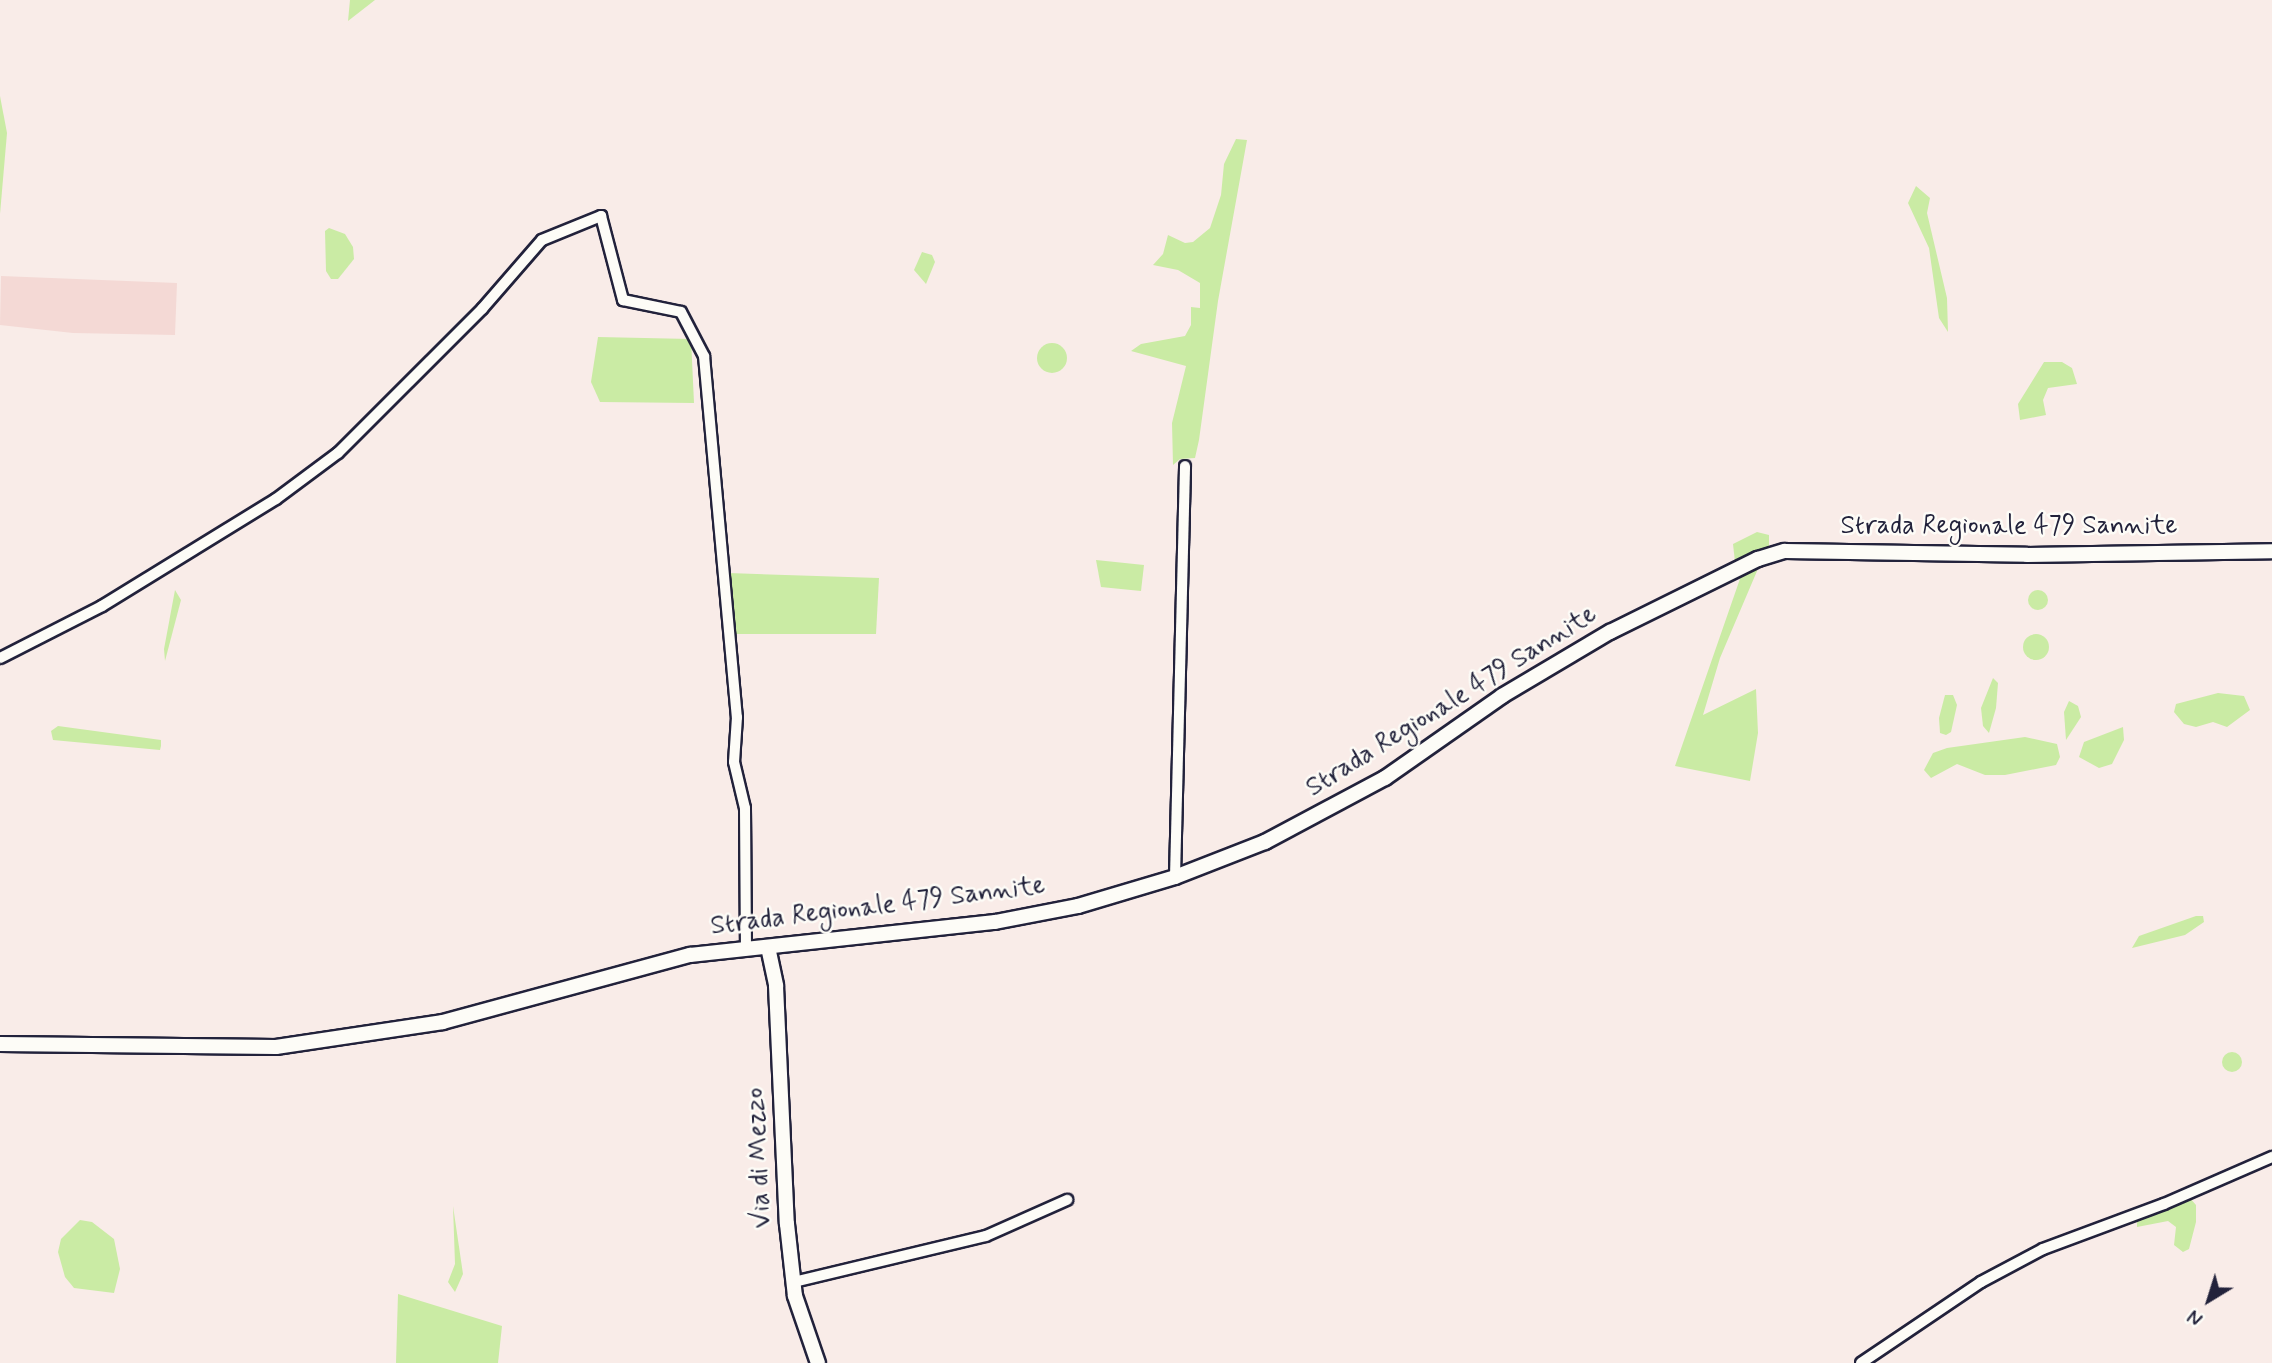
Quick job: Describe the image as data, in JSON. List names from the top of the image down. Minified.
{"streets":{"main road":["Strada Regionale 479 Sannite","Via di Mezzo"]},"crossings":[["Strada Regionale 479 Sannite","Via di Mezzo"]],"north":"bottom left"}
